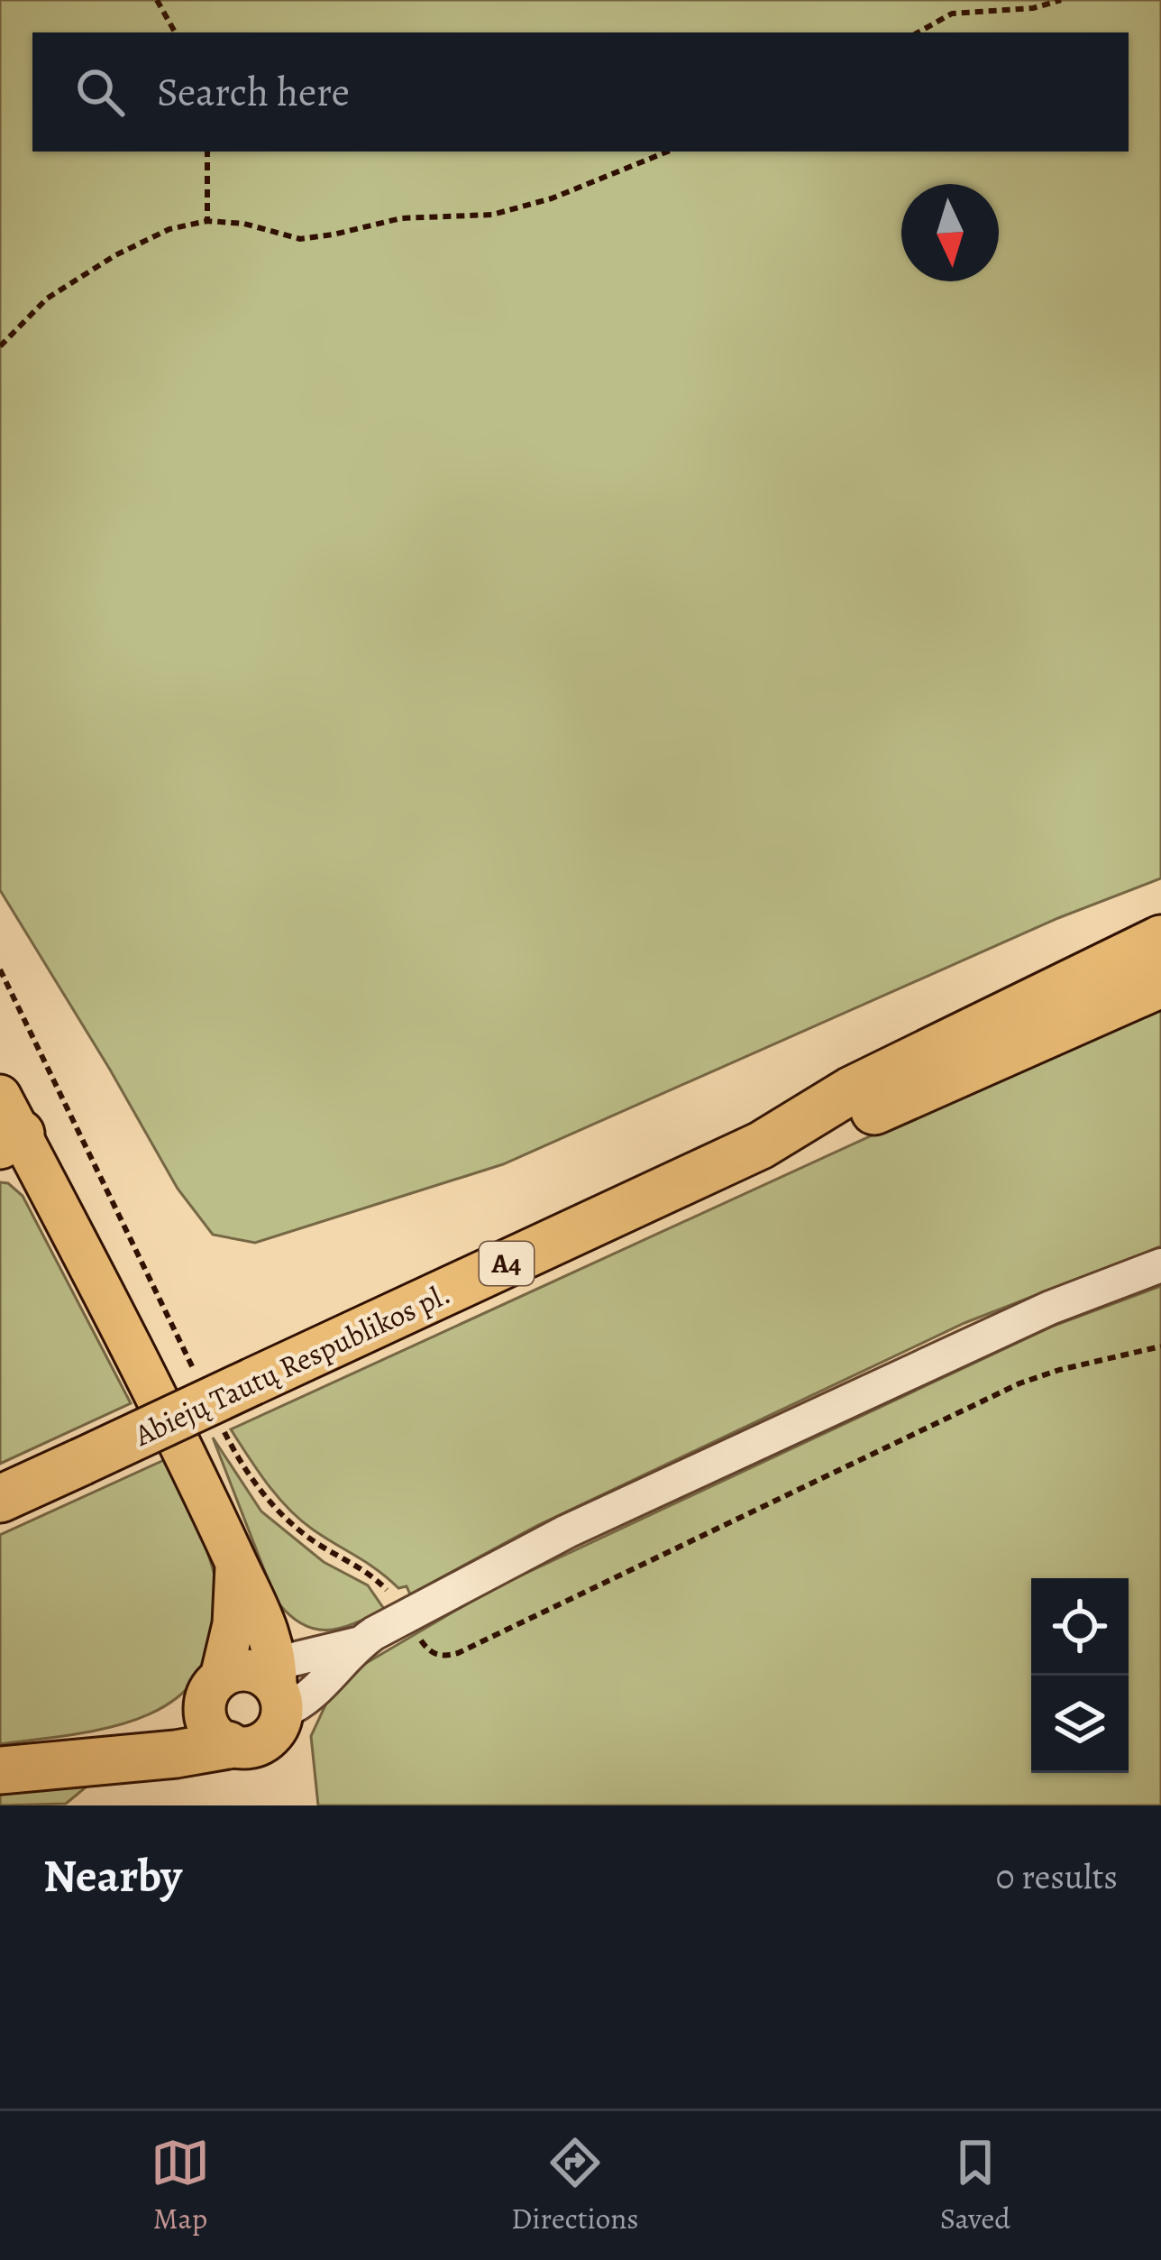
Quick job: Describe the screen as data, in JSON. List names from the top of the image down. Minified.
{"streets":{"highway":["A4","Abiejų Tautų Respublikos pl."]},"north":"bottom","page":{"search":"Search here","heading":["Nearby","0 results"],"nav":["Map","Directions","Saved"]}}
